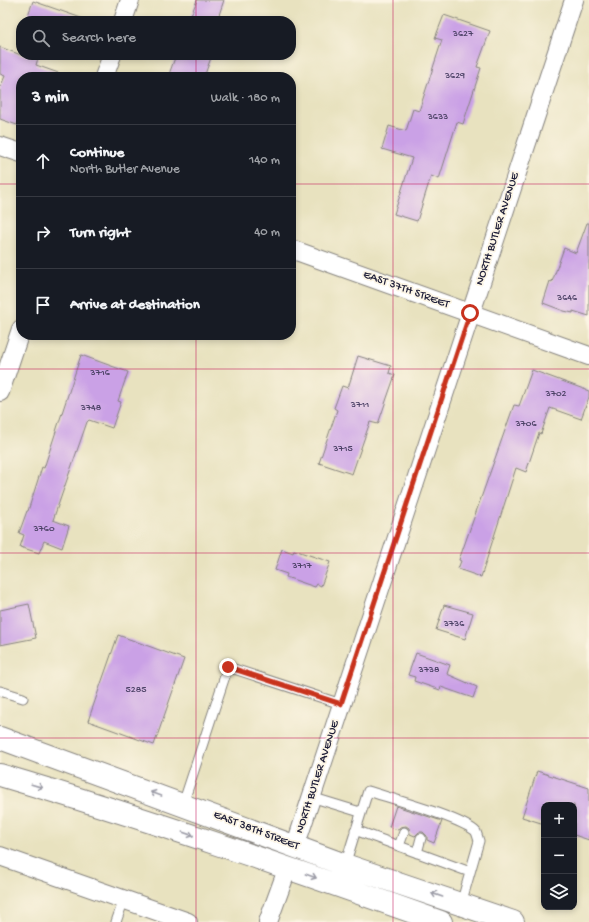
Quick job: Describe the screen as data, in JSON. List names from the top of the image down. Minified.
{"streets":{"main road":["EAST 38TH STREET"],"street":["NORTH BUTLER AVENUE","EAST 37TH STREET"]},"crossings":[["NORTH BUTLER AVENUE","EAST 37TH STREET"],["NORTH BUTLER AVENUE","EAST 38TH STREET"]],"house_numbers":["3627","3629","3633","3646","3716","3702","3711","3748","3706","3715","3760","3717","3736","3738","5285"],"page":{"search":"Search here","heading":["3 min","Walk · 180 m"],"list":[["Continue","North Butler Avenue","140 m"],["Turn right","40 m"],"Arrive at destination"],"map_buttons":["+","−"]}}
